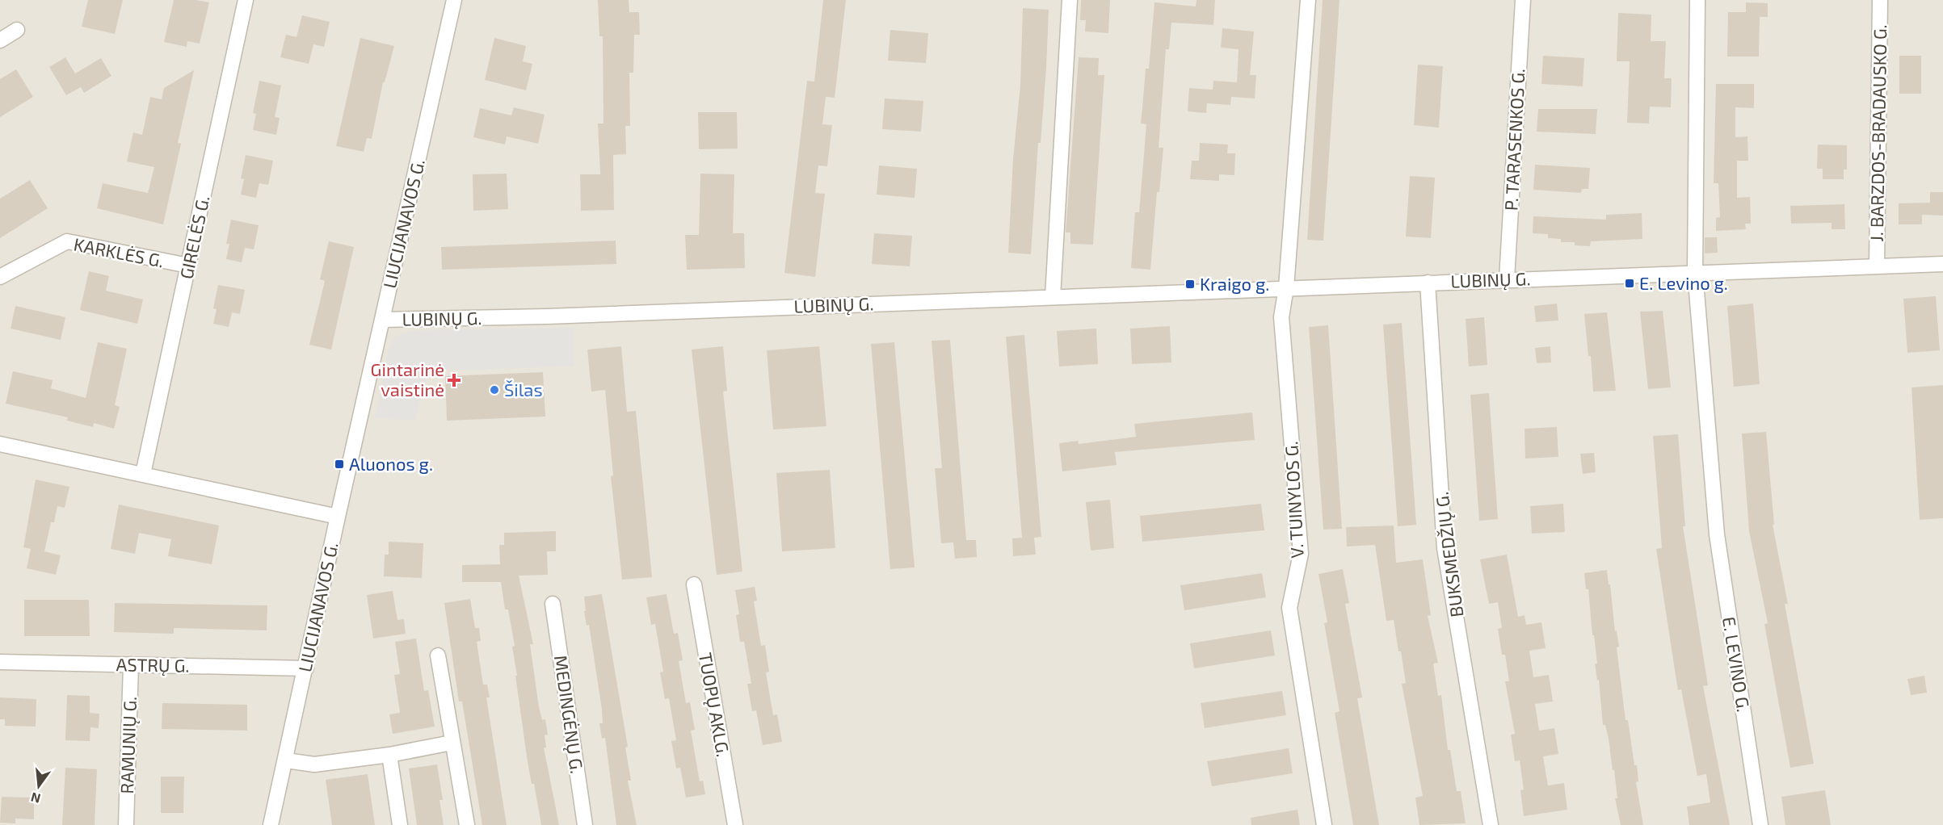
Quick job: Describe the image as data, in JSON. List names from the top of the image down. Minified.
{"streets":{"street":["J. BARZDOS-BRADAUSKO G.","P. TARASENKOS G.","LIUCIJANAVOS G.","GIRELĖS G.","KARKLĖS G.","LUBINŲ G.","V. TUINYLOS G.","BUKSMEDŽIŲ G.","E. LEVINO G.","ASTRŲ G.","TUOPŲ AKLG.","MEDINGĖNŲ G.","RAMUNIŲ G."]},"crossings":[["J. BARZDOS-BRADAUSKO G.","LUBINŲ G."],["P. TARASENKOS G.","LUBINŲ G."],["LIUCIJANAVOS G.","LUBINŲ G."],["LIUCIJANAVOS G.","ASTRŲ G."],["GIRELĖS G.","KARKLĖS G."],["LUBINŲ G.","V. TUINYLOS G."],["LUBINŲ G.","BUKSMEDŽIŲ G."],["LUBINŲ G.","E. LEVINO G."],["ASTRŲ G.","RAMUNIŲ G."]],"places":{"transit":["E. Levino g.","Kraigo g.","Aluonos g."],"health":["Gintarinė vaistinė"],"other":["Šilas"]},"north":"bottom"}
